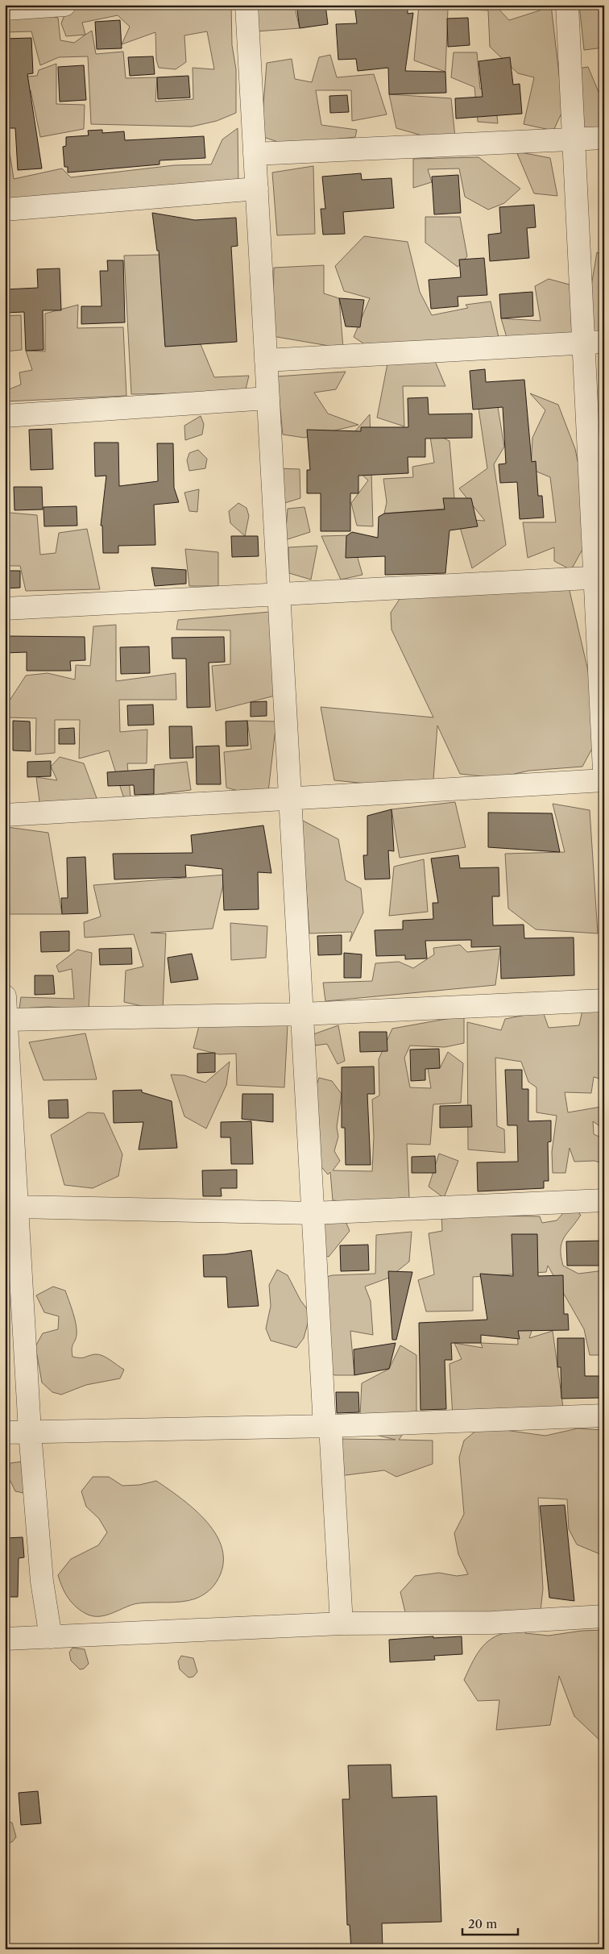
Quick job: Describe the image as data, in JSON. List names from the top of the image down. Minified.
{"scale_bar":"20 m"}
